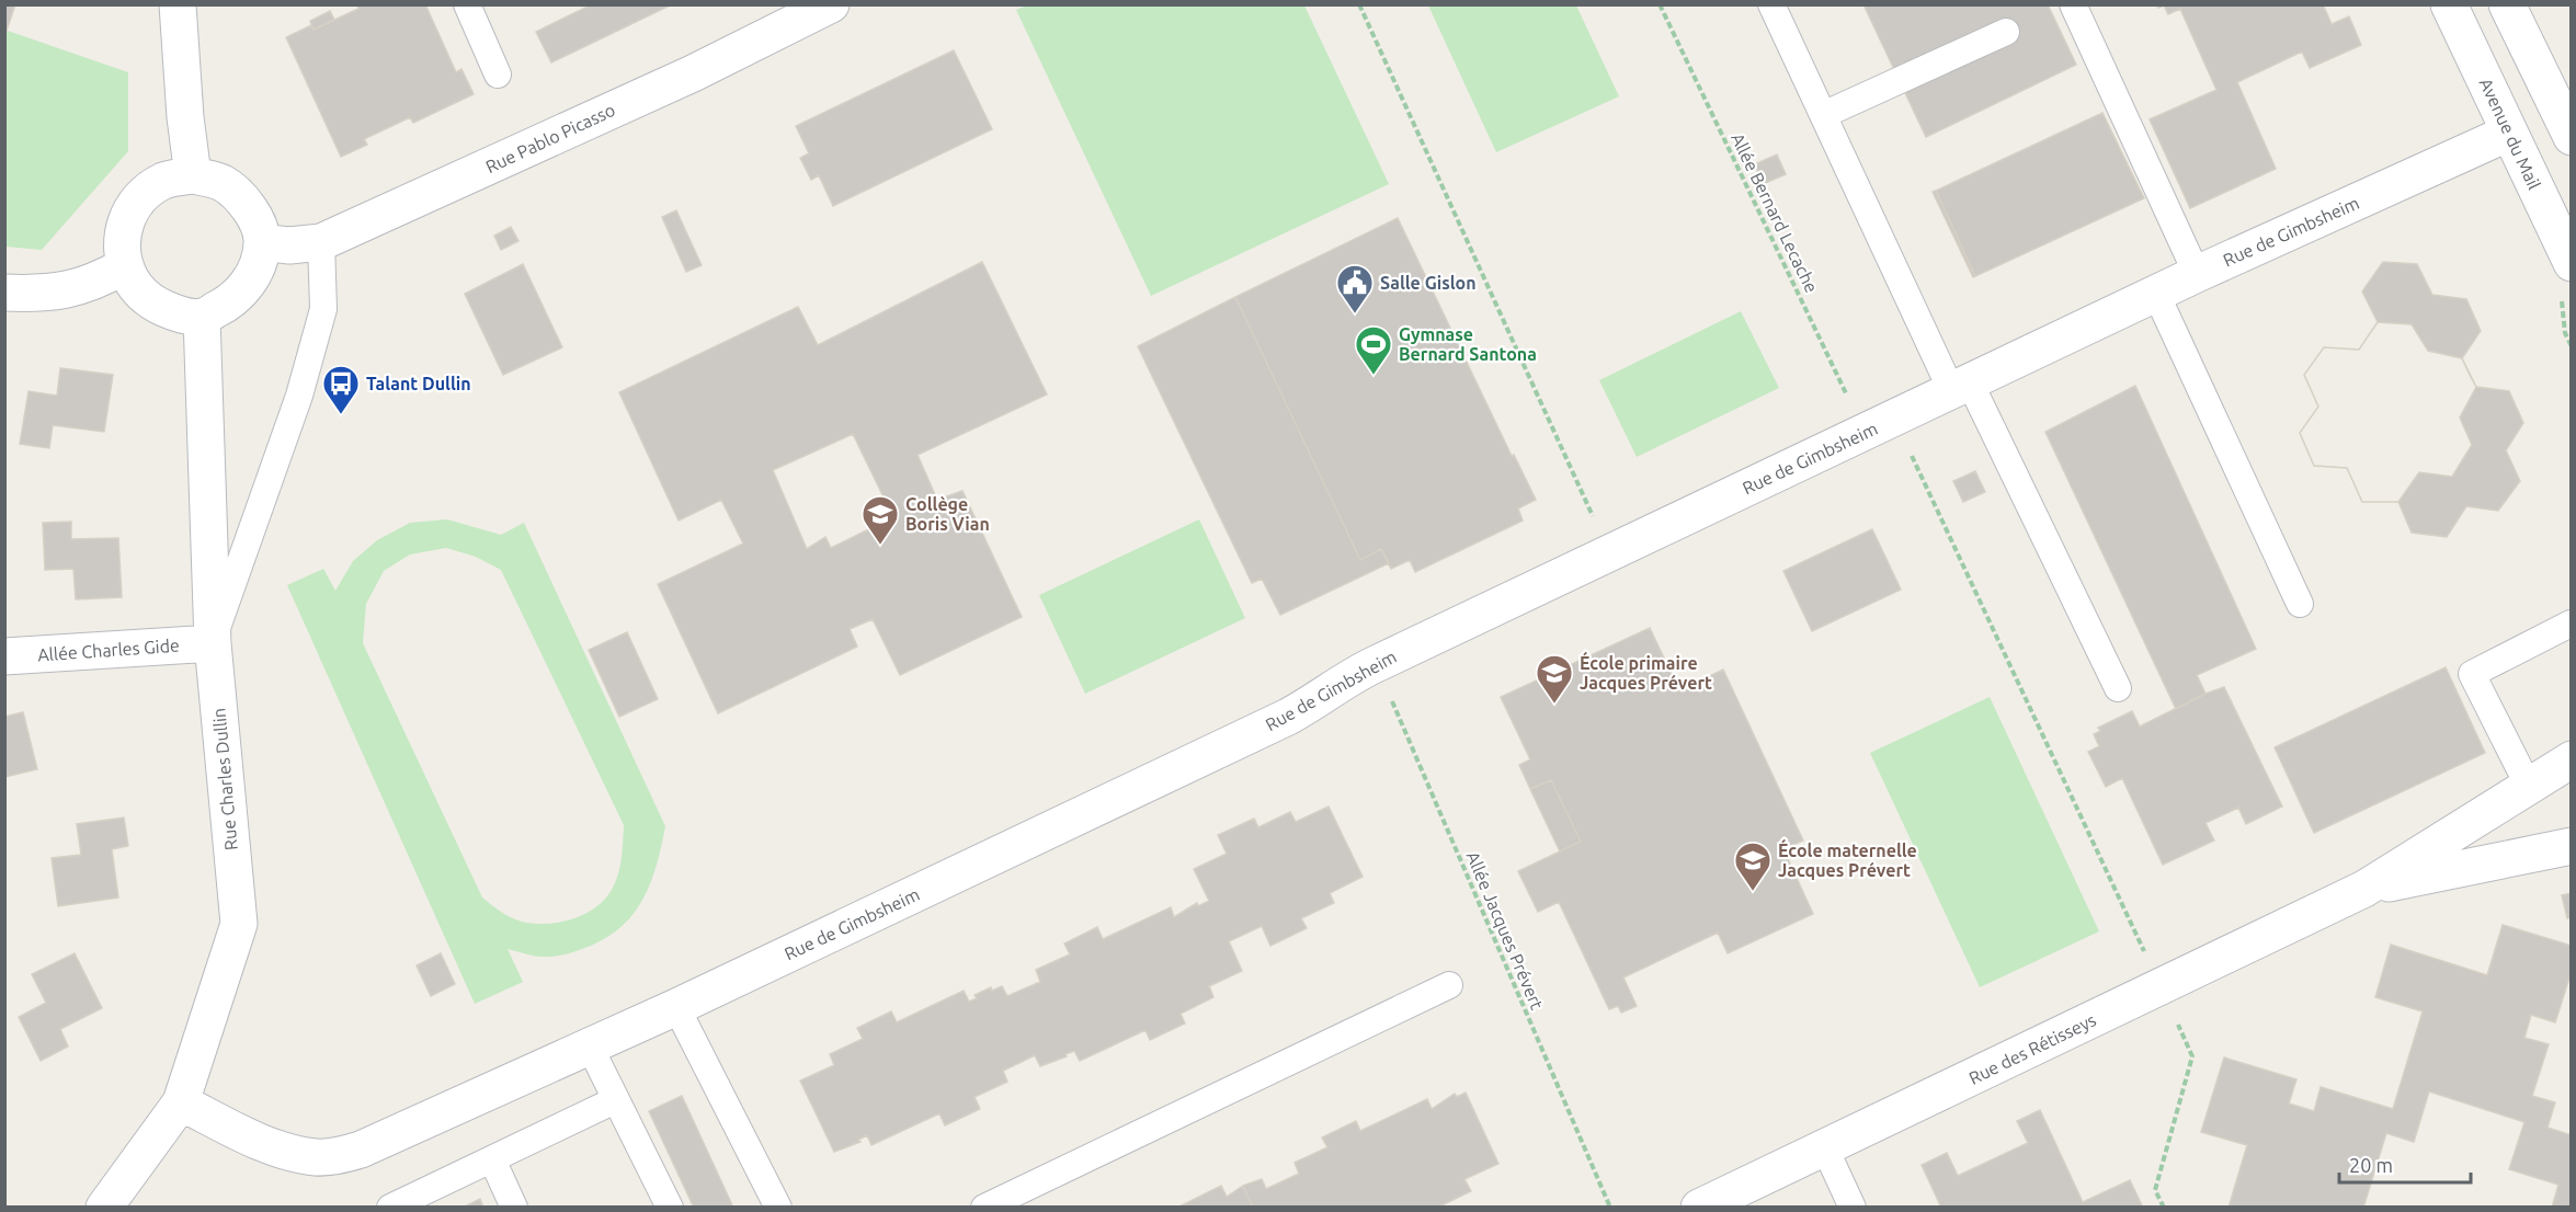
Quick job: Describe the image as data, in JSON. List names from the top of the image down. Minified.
{"streets":{"street":["Avenue du Mail","Rue Pablo Picasso","Rue de Gimbsheim","Allée Charles Gide","Rue Charles Dullin","Rue des Rétisseys"],"path":["Allée Bernard Lecache","Allée Jacques Prévert"]},"crossings":[["Avenue du Mail","Rue de Gimbsheim"],["Rue Pablo Picasso","Rue Charles Dullin"],["Allée Bernard Lecache","Rue de Gimbsheim"],["Allée Bernard Lecache","Rue des Rétisseys"],["Rue de Gimbsheim","Rue Charles Dullin"],["Rue de Gimbsheim","Allée Jacques Prévert"],["Allée Charles Gide","Rue Charles Dullin"]],"places":{"public building":["Salle Gislon"],"sports":["Gymnase Bernard Santona"],"bus stop":["Talant Dullin"],"school or university":["Collège Boris Vian","École primaire Jacques Prévert","École maternelle Jacques Prévert"]},"scale_bar":"20 m"}
